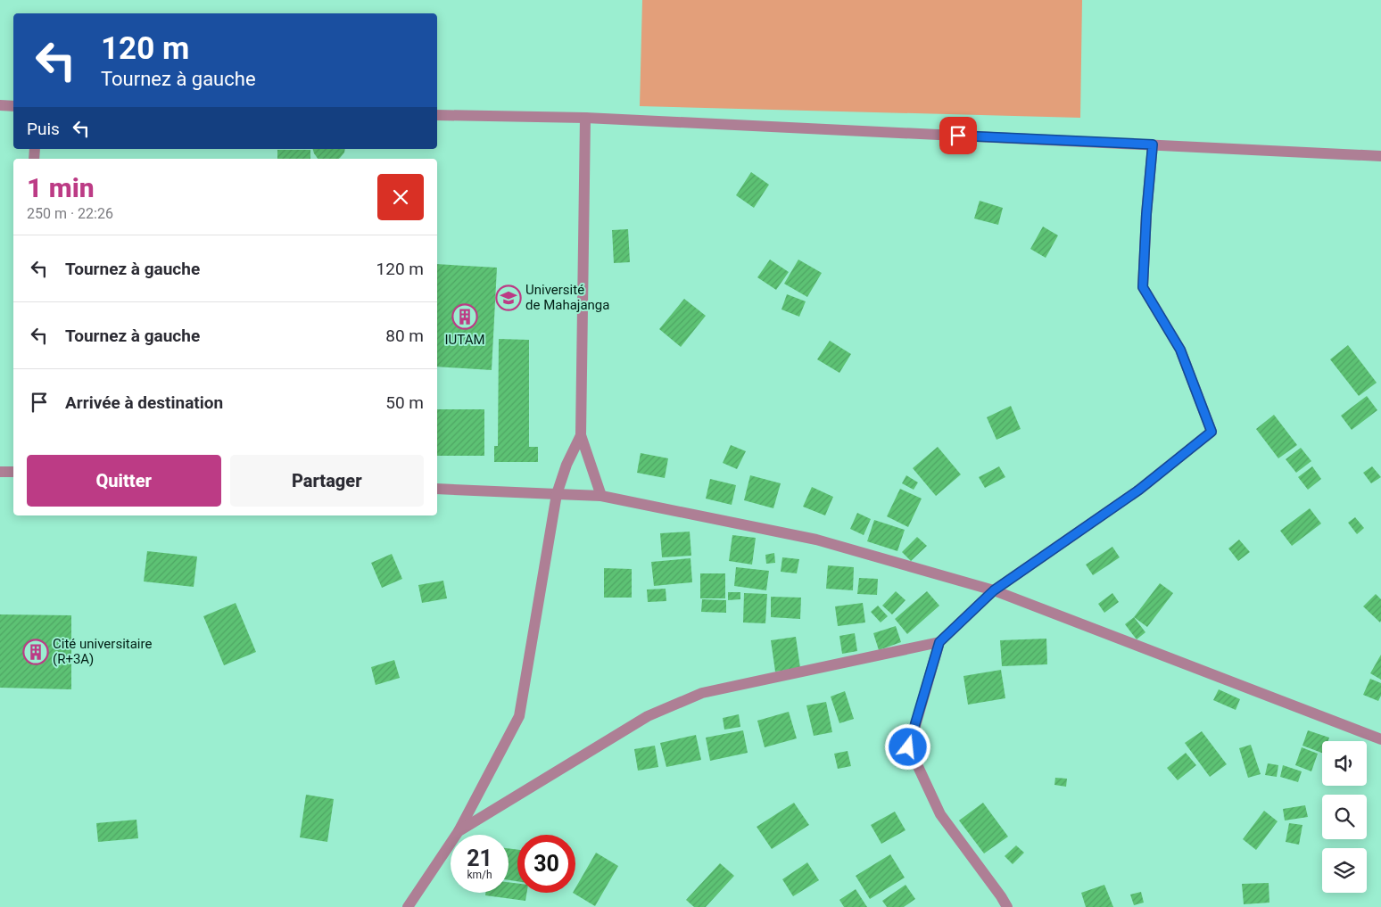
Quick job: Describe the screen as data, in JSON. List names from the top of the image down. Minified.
{"places":{"school or university":["Université de Mahajanga"],"building":["IUTAM","Cité universitaire (R+3A)"]},"page":{"turn":["120 m","Tournez à gauche"],"then":"Puis","heading":["1 min","250 m · 22:26"],"list":[{"name":"Tournez à gauche","value":"120 m"},{"name":"Tournez à gauche","value":"80 m"},{"name":"Arrivée à destination","value":"50 m"}],"buttons":["Quitter","Partager"],"speed":"21 km/h","limit":"30"}}
